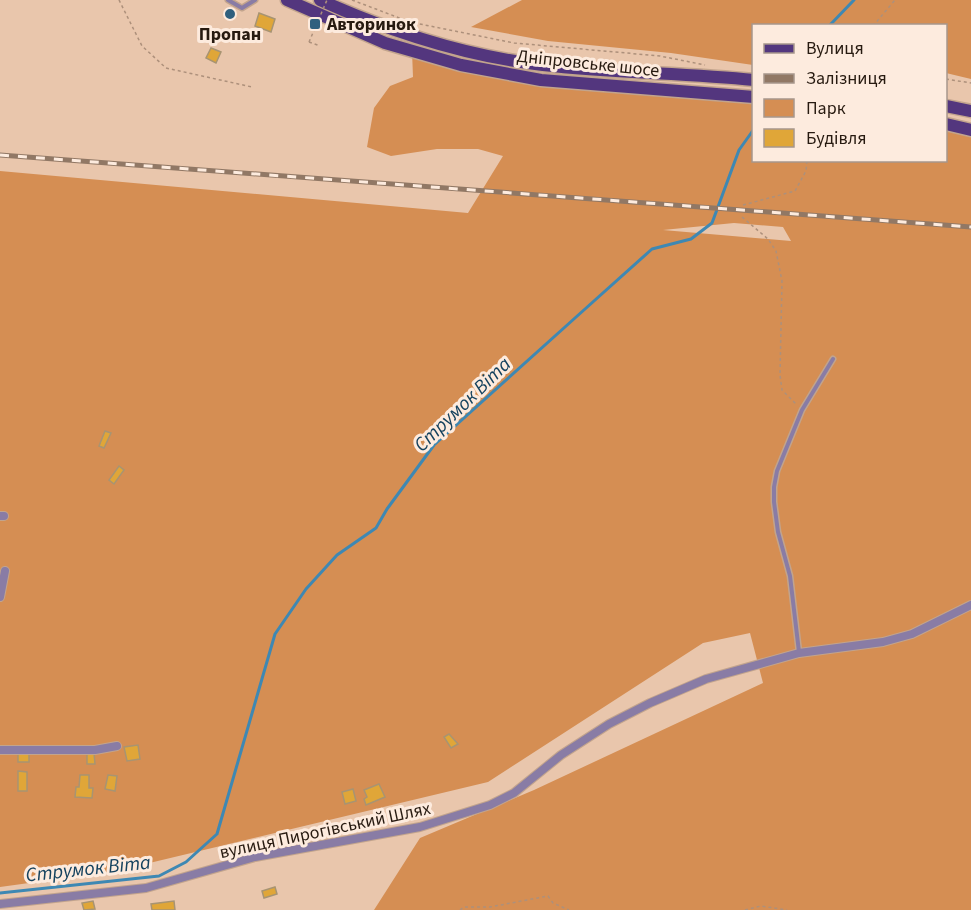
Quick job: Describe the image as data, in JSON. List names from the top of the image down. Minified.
{"streets":{"main road":["Дніпровське шосе"],"street":["вулиця Пирогівський Шлях"]},"water":["Струмок Віта"],"places":{"other":["Пропан"],"transit":["Авторинок"]},"legend":["Вулиця","Залізниця","Парк","Будівля"]}
